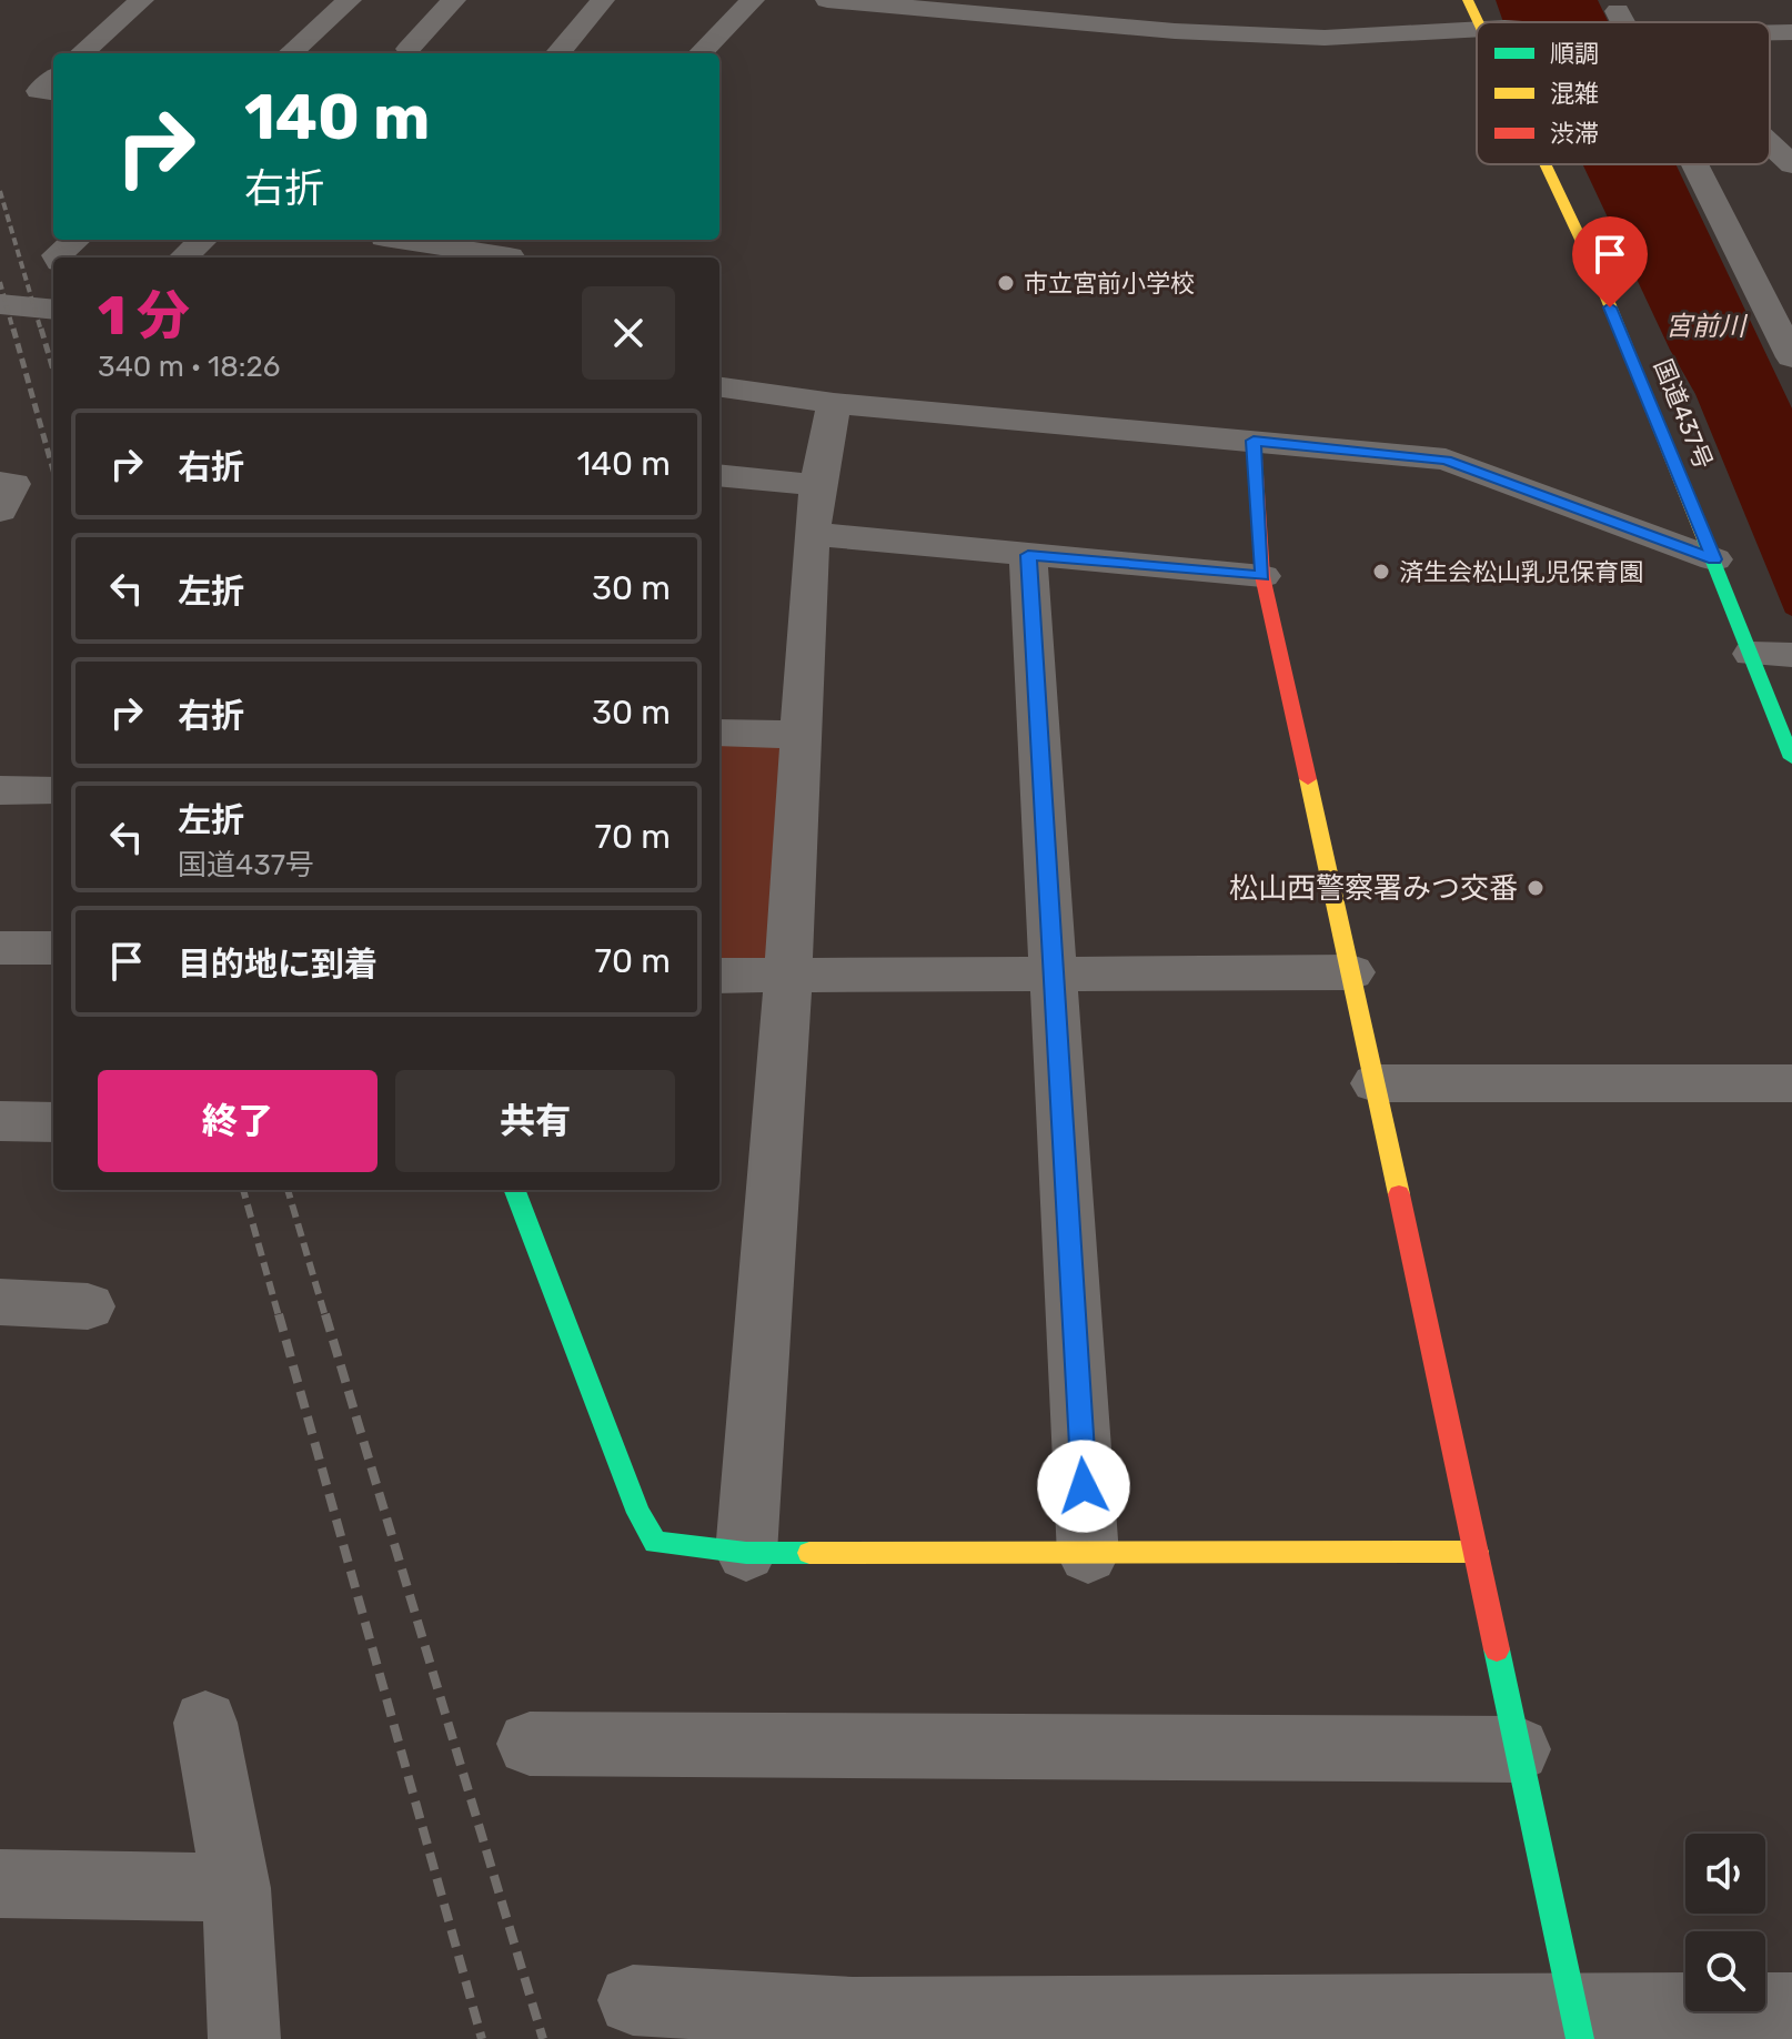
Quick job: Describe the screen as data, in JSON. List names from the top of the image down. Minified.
{"streets":{"main road":["国道437号"]},"water":["宮前川"],"places":["市立宮前小学校","済生会松山乳児保育園","松山西警察署みつ交番"],"legend":["順調","混雑","渋滞"],"page":{"turn":["140 m","右折"],"heading":["1 分","340 m · 18:26"],"list":[{"name":"右折","value":"140 m"},{"name":"左折","value":"30 m"},{"name":"右折","value":"30 m"},{"name":"左折","note":"国道437号","value":"70 m"},{"name":"目的地に到着","value":"70 m"}],"buttons":["終了","共有"]}}
